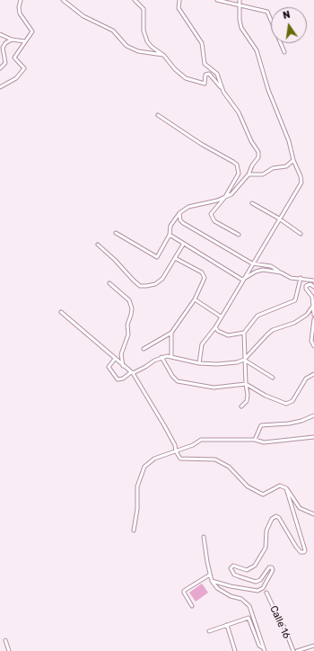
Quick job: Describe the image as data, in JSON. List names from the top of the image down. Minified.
{"streets":{"street":["Calle 16"]},"north":"top"}
